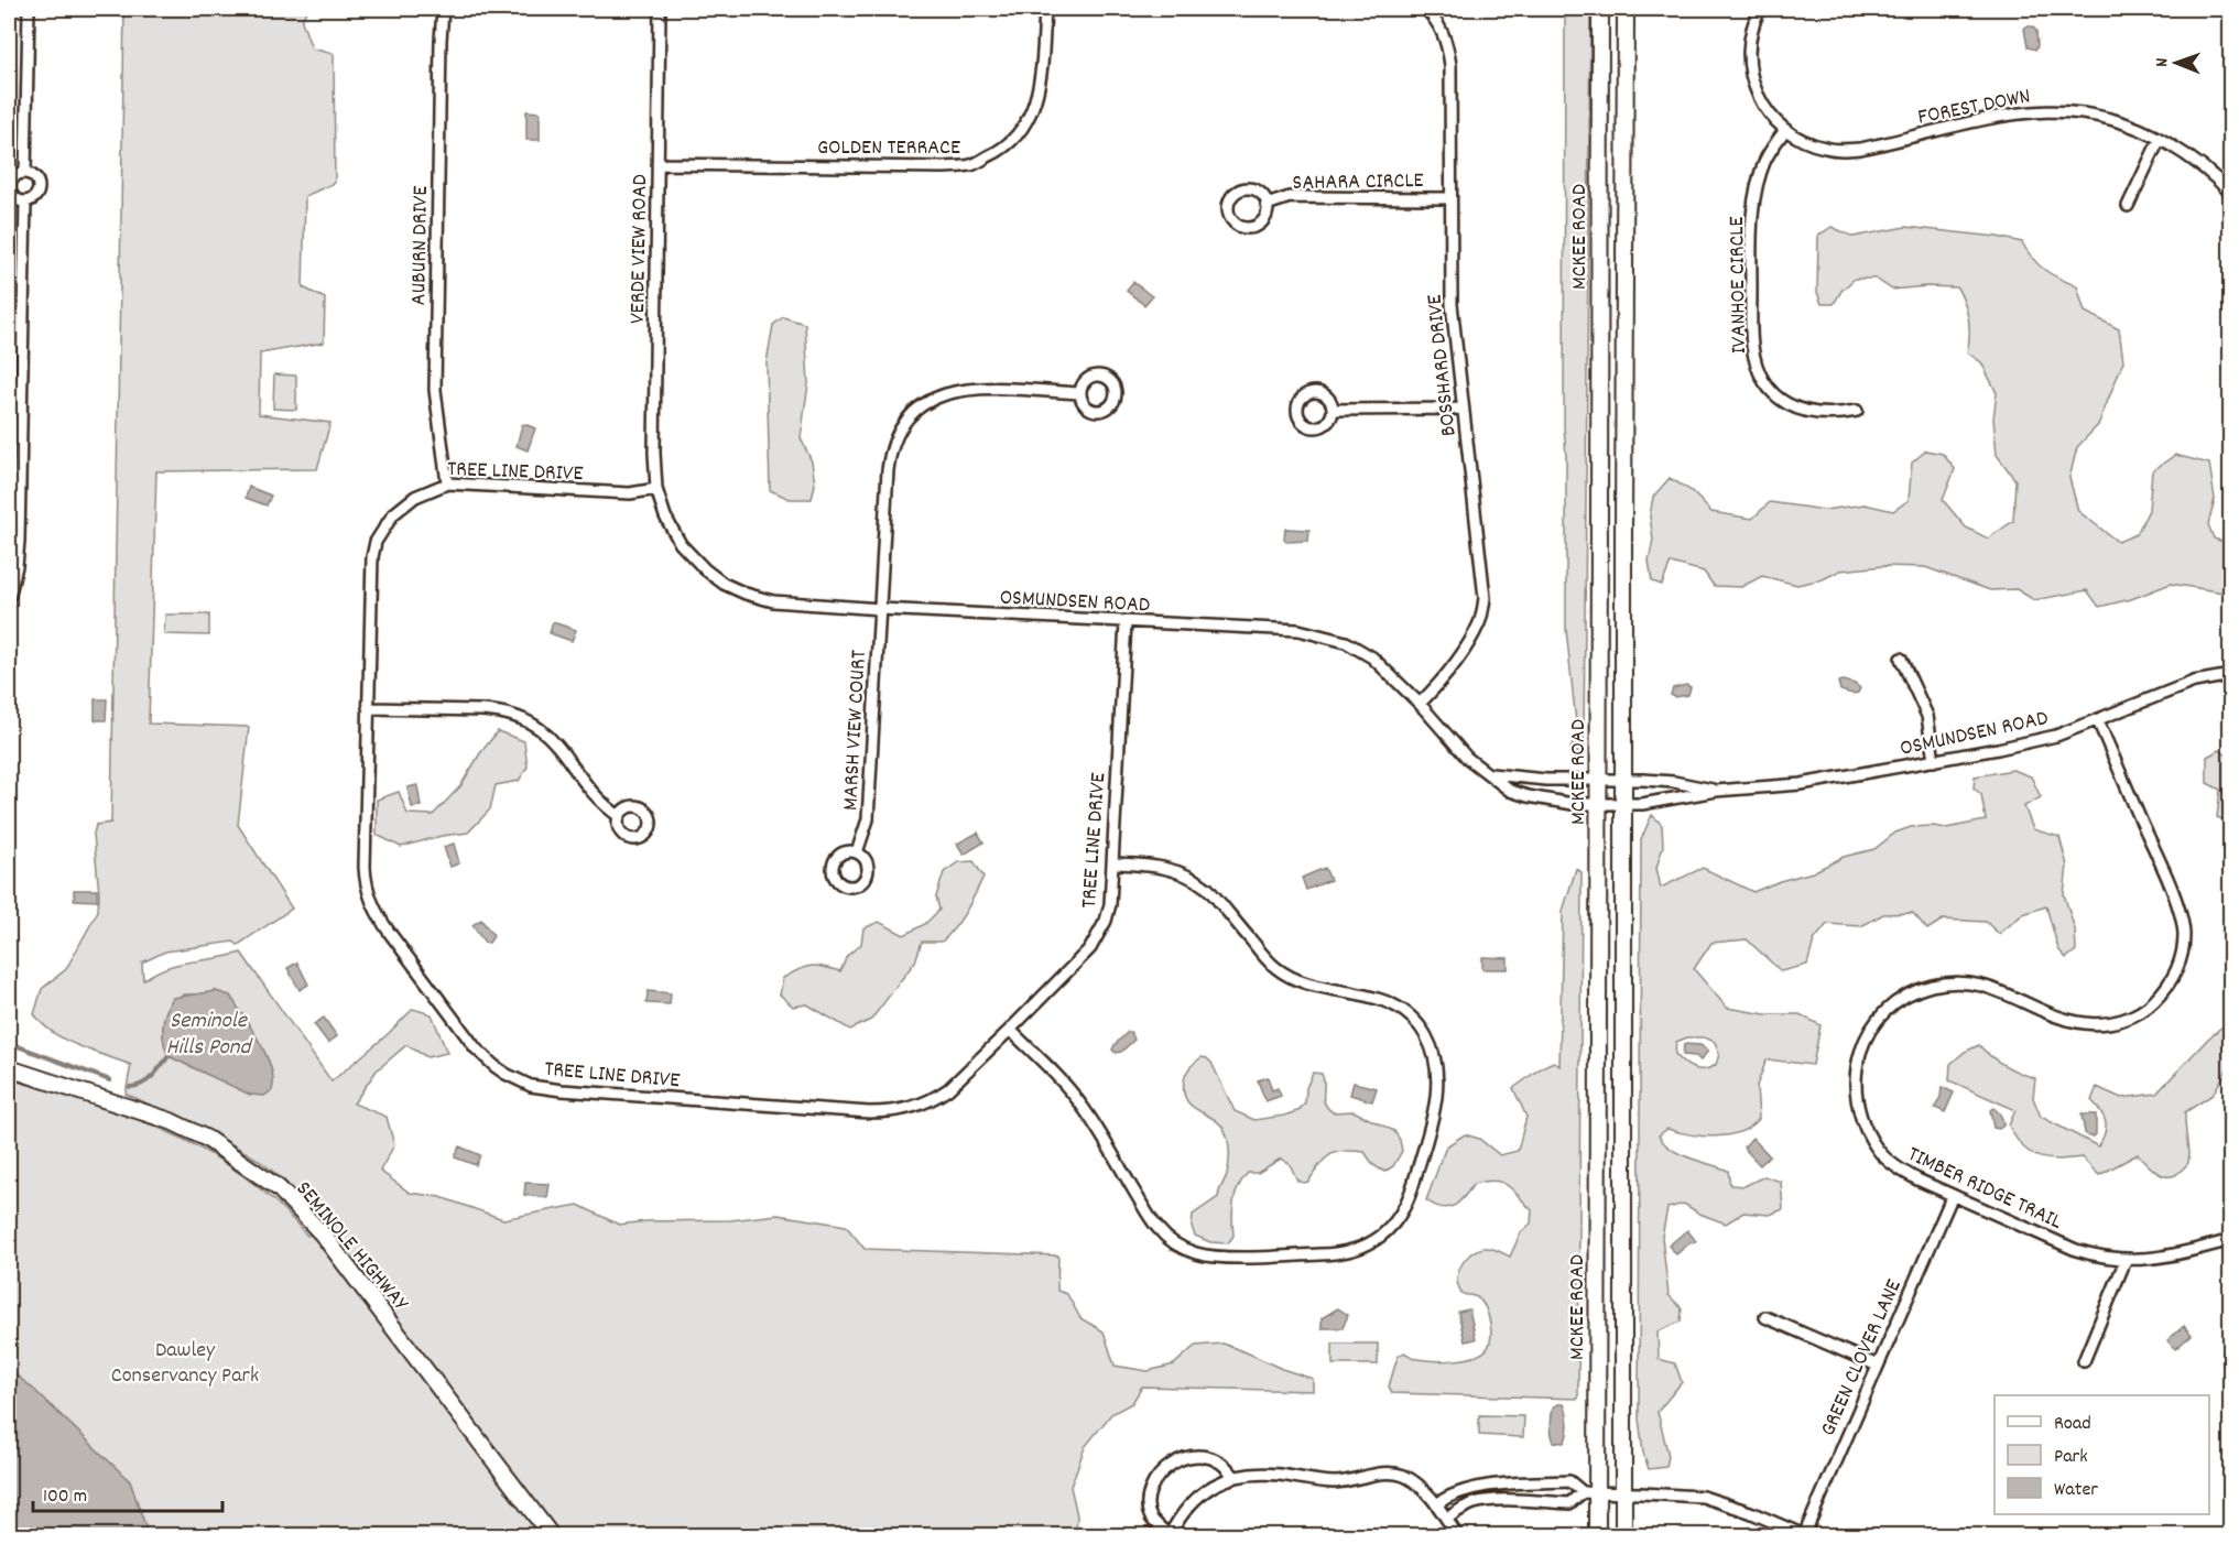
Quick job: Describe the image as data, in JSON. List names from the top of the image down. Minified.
{"streets":{"main road":["MCKEE ROAD","SEMINOLE HIGHWAY"],"street":["FOREST DOWN","GOLDEN TERRACE","SAHARA CIRCLE","AUBURN DRIVE","VERDE VIEW ROAD","IVANHOE CIRCLE","BOSSHARD DRIVE","TREE LINE DRIVE","OSMUNDSEN ROAD","MARSH VIEW COURT","TIMBER RIDGE TRAIL","GREEN CLOVER LANE"]},"crossings":[["FOREST DOWN","IVANHOE CIRCLE"],["GOLDEN TERRACE","VERDE VIEW ROAD"],["SAHARA CIRCLE","BOSSHARD DRIVE"],["MCKEE ROAD","OSMUNDSEN ROAD"],["AUBURN DRIVE","TREE LINE DRIVE"],["VERDE VIEW ROAD","TREE LINE DRIVE"],["VERDE VIEW ROAD","OSMUNDSEN ROAD"],["BOSSHARD DRIVE","OSMUNDSEN ROAD"],["TREE LINE DRIVE","OSMUNDSEN ROAD"],["OSMUNDSEN ROAD","MARSH VIEW COURT"],["OSMUNDSEN ROAD","TIMBER RIDGE TRAIL"],["TIMBER RIDGE TRAIL","GREEN CLOVER LANE"]],"water":["Seminole Hills Pond"],"parks":["Dawley Conservancy Park"],"legend":["Road","Park","Water"],"scale_bar":"100 m","north":"left"}
